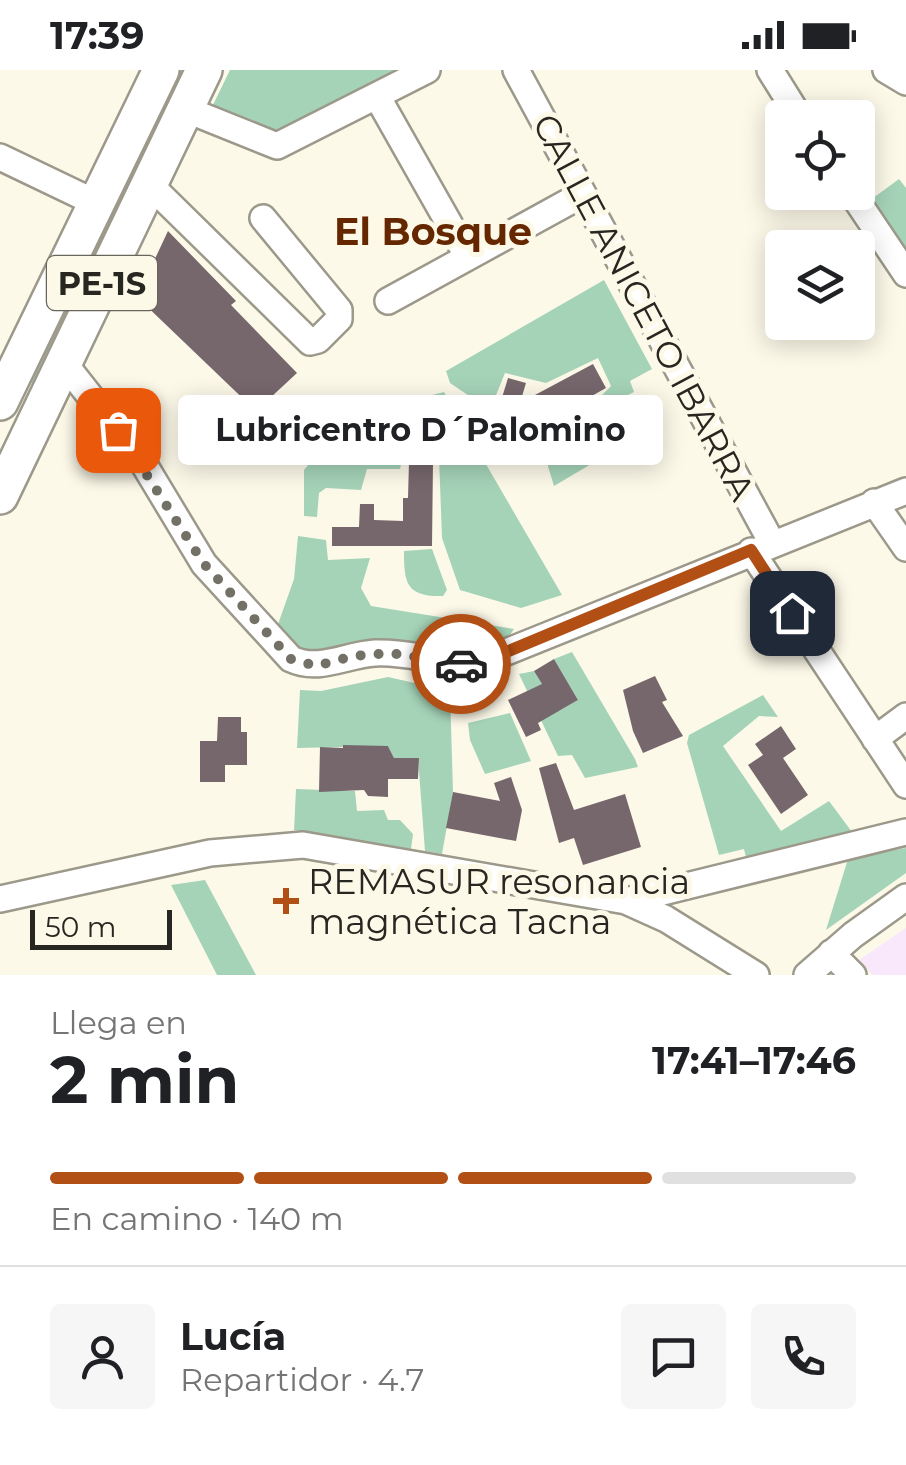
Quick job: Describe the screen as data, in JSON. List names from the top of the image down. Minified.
{"streets":{"highway":["PE-1S"],"street":["CALLE ANICETO IBARRA"]},"districts":["El Bosque"],"places":{"other":["Lubricentro D´Palomino"],"health":["REMASUR resonancia magnética Tacna"]},"scale_bar":"50 m","page":{"status":"17:39","bubble":"Lubricentro D´Palomino","scale":"50 m","heading":["2 min","Llega en","17:41–17:46"],"panel":["Lucía","Repartidor · 4.7"],"bar":"En camino · 140 m"}}
